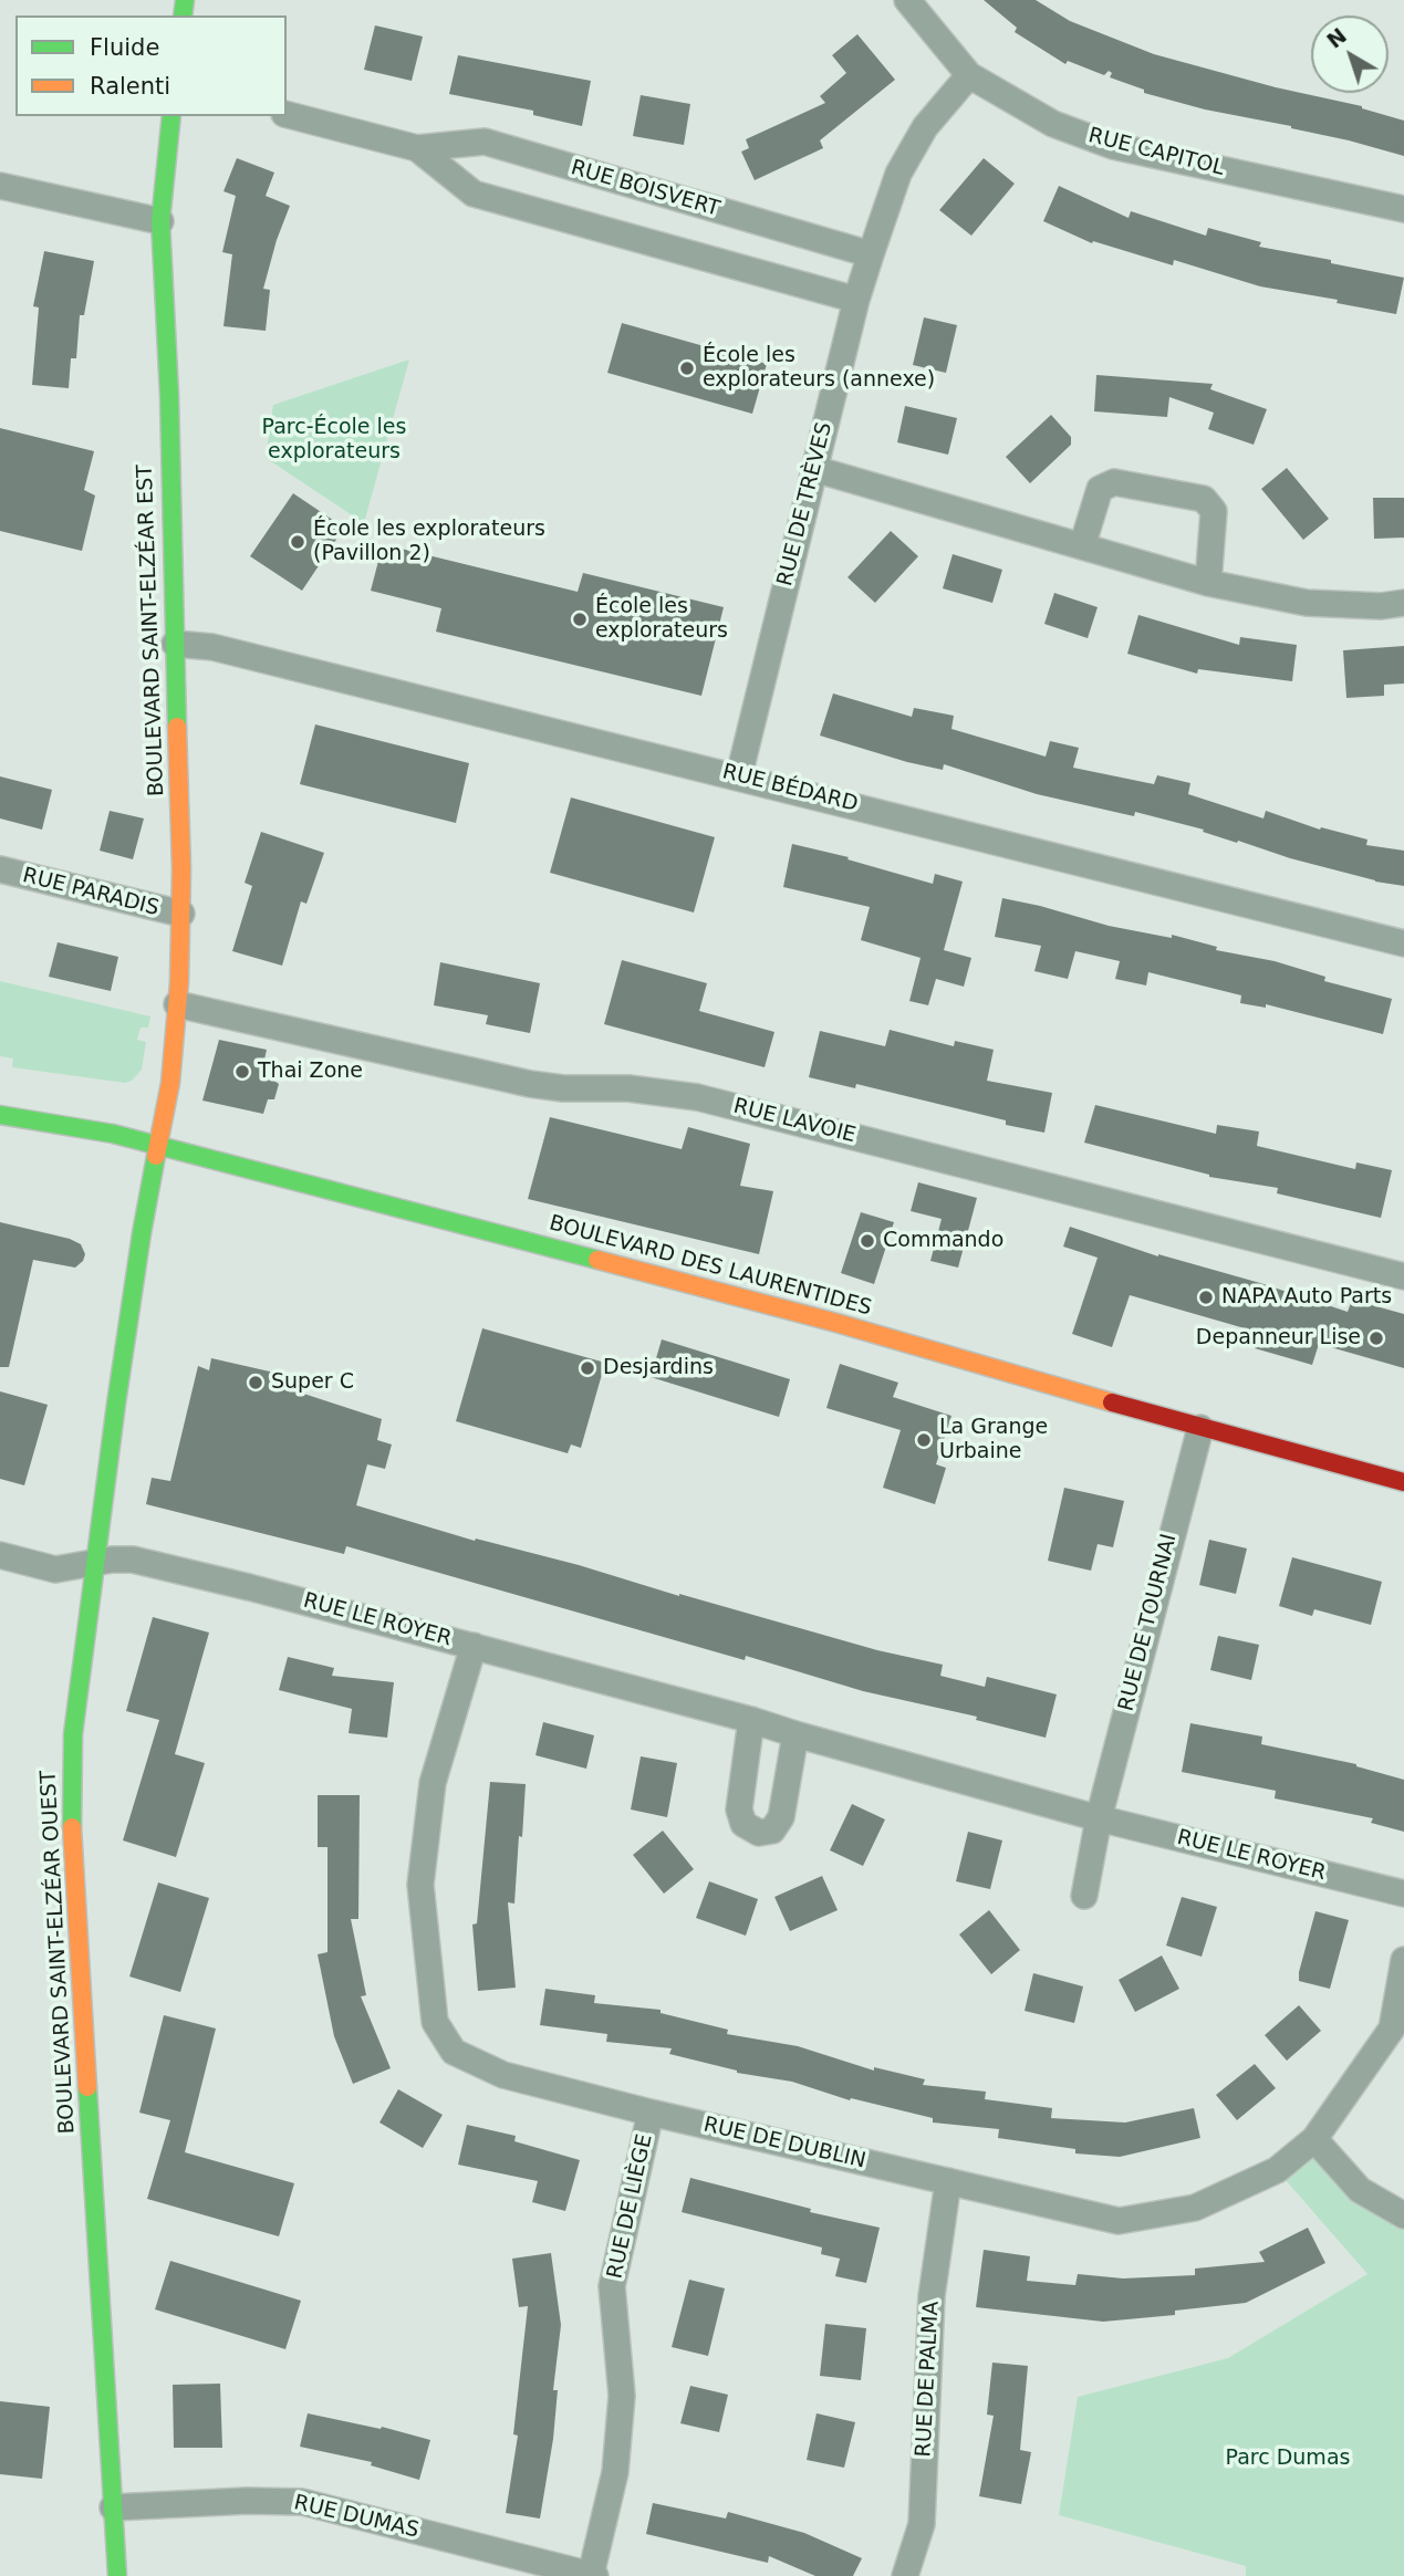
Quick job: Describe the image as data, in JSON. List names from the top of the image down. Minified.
{"streets":{"street":["RUE CAPITOL","RUE BOISVERT","RUE DE TRÈVES","BOULEVARD SAINT-ELZÉAR EST","RUE BÉDARD","RUE PARADIS","RUE LAVOIE","BOULEVARD DES LAURENTIDES","RUE LE ROYER","RUE DE TOURNAI","BOULEVARD SAINT-ELZÉAR OUEST","RUE DE DUBLIN","RUE DE LIÈGE","RUE DE PALMA","RUE DUMAS"]},"crossings":[["RUE CAPITOL","RUE DE TRÈVES"],["RUE BOISVERT","RUE DE TRÈVES"],["RUE DE TRÈVES","RUE BÉDARD"],["BOULEVARD SAINT-ELZÉAR EST","RUE BÉDARD"],["BOULEVARD SAINT-ELZÉAR EST","RUE PARADIS"],["BOULEVARD SAINT-ELZÉAR EST","RUE LAVOIE"],["BOULEVARD SAINT-ELZÉAR EST","BOULEVARD DES LAURENTIDES"],["BOULEVARD SAINT-ELZÉAR EST","BOULEVARD SAINT-ELZÉAR OUEST"],["BOULEVARD DES LAURENTIDES","RUE DE TOURNAI"],["BOULEVARD DES LAURENTIDES","BOULEVARD SAINT-ELZÉAR OUEST"],["RUE LE ROYER","RUE DE TOURNAI"],["RUE LE ROYER","BOULEVARD SAINT-ELZÉAR OUEST"],["RUE LE ROYER","RUE DE DUBLIN"],["BOULEVARD SAINT-ELZÉAR OUEST","RUE DUMAS"],["RUE DE DUBLIN","RUE DE LIÈGE"],["RUE DE DUBLIN","RUE DE PALMA"],["RUE DE LIÈGE","RUE DUMAS"]],"parks":["Parc-École les explorateurs","Parc Dumas"],"places":["École les explorateurs (annexe)","École les explorateurs (Pavillon 2)","École les explorateurs","Thai Zone","Commando","NAPA Auto Parts","Depanneur Lise","Desjardins","Super C","La Grange Urbaine"],"legend":["Fluide","Ralenti"],"north":"top left"}
